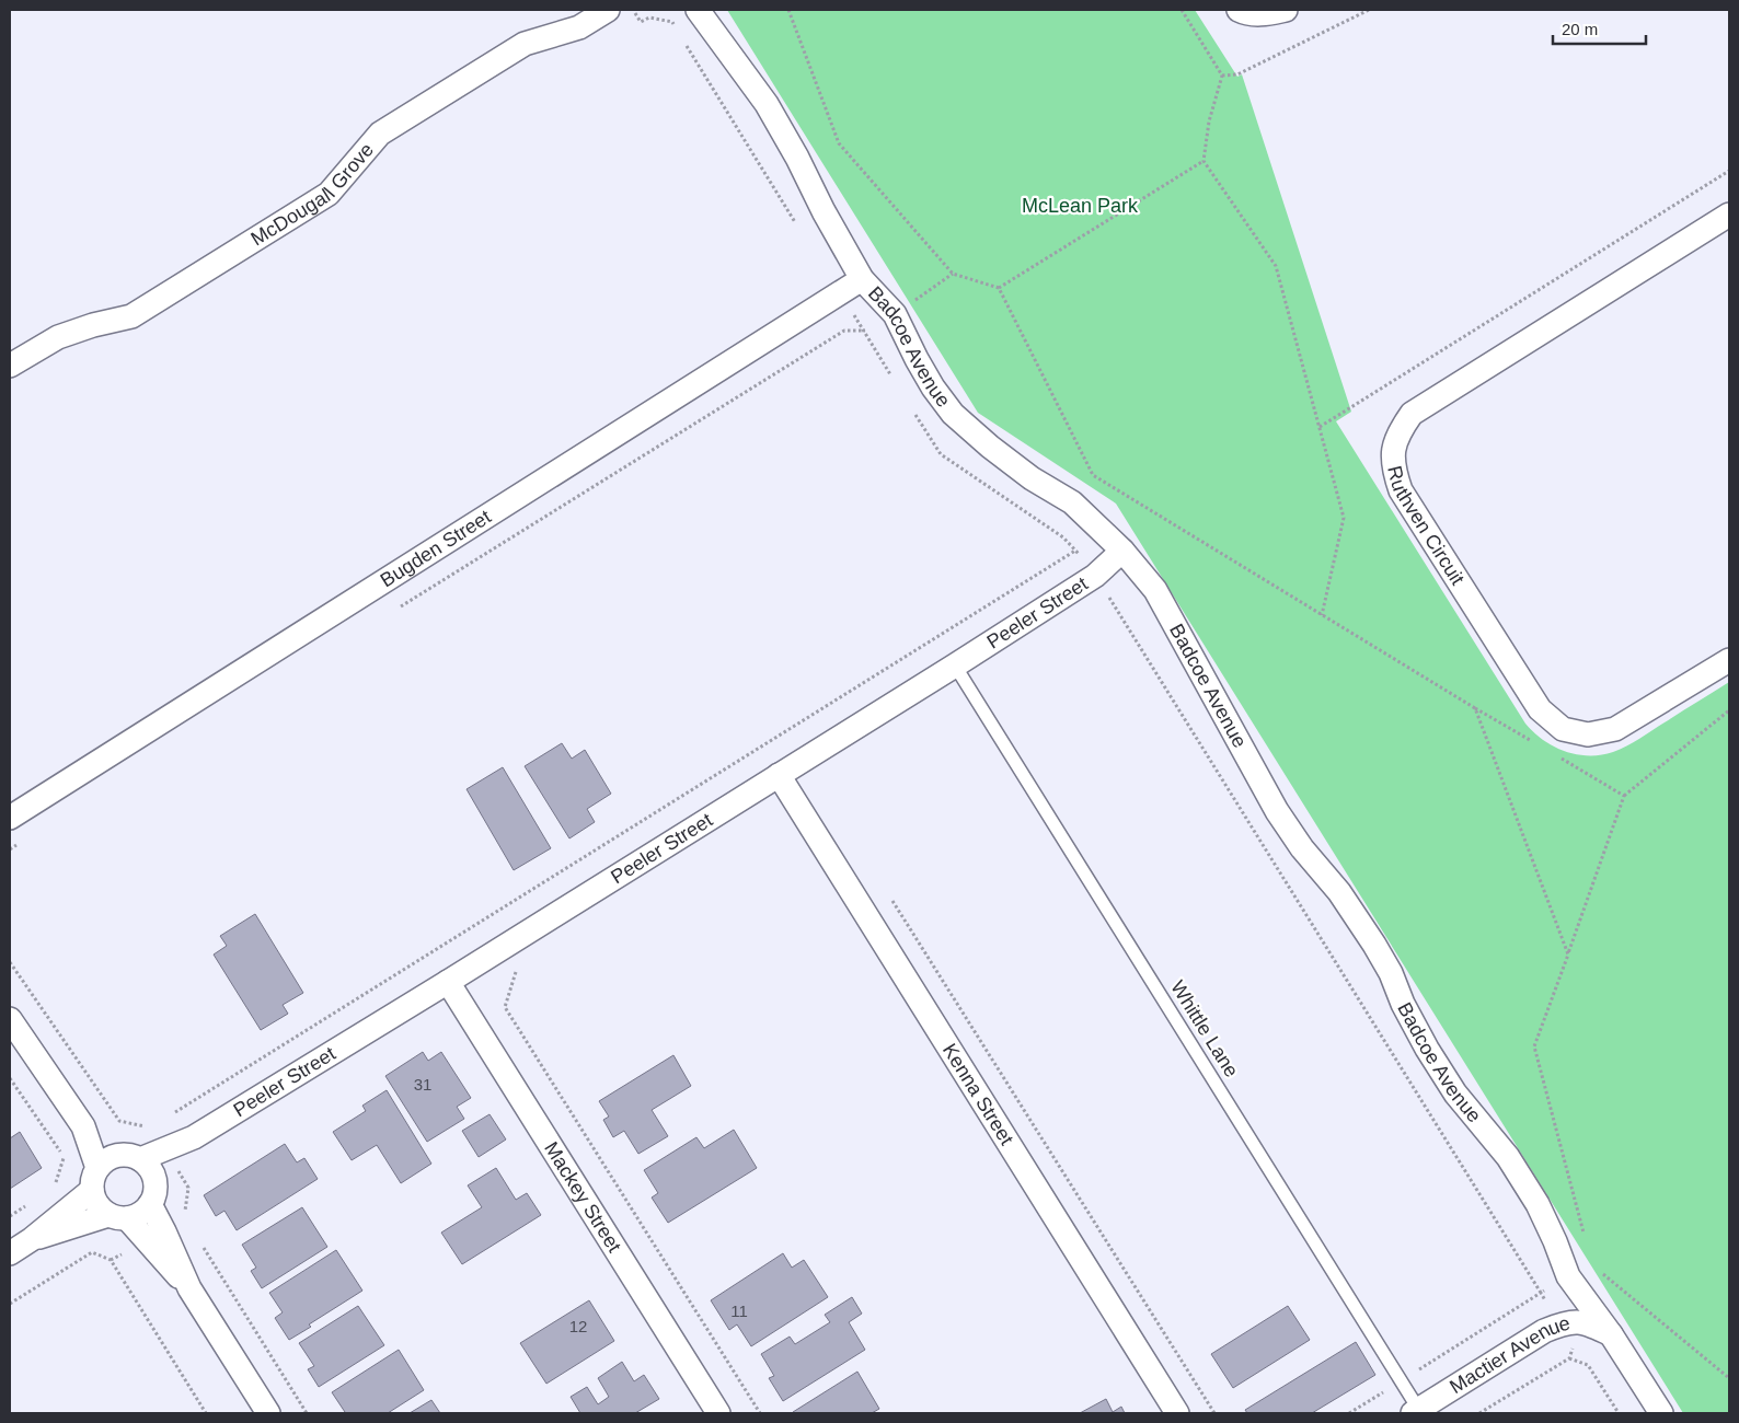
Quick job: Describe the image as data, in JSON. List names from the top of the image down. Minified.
{"streets":{"street":["McDougall Grove","Badcoe Avenue","Ruthven Circuit","Bugden Street","Peeler Street","Kenna Street","Mackey Street","Mactier Avenue"],"lane":["Whittle Lane"]},"crossings":[["Badcoe Avenue","Bugden Street"],["Badcoe Avenue","Peeler Street"],["Badcoe Avenue","Mactier Avenue"],["Peeler Street","Whittle Lane"],["Peeler Street","Kenna Street"],["Peeler Street","Mackey Street"],["Whittle Lane","Mactier Avenue"]],"parks":["McLean Park"],"house_numbers":["31","11","12"],"scale_bar":"20 m"}
